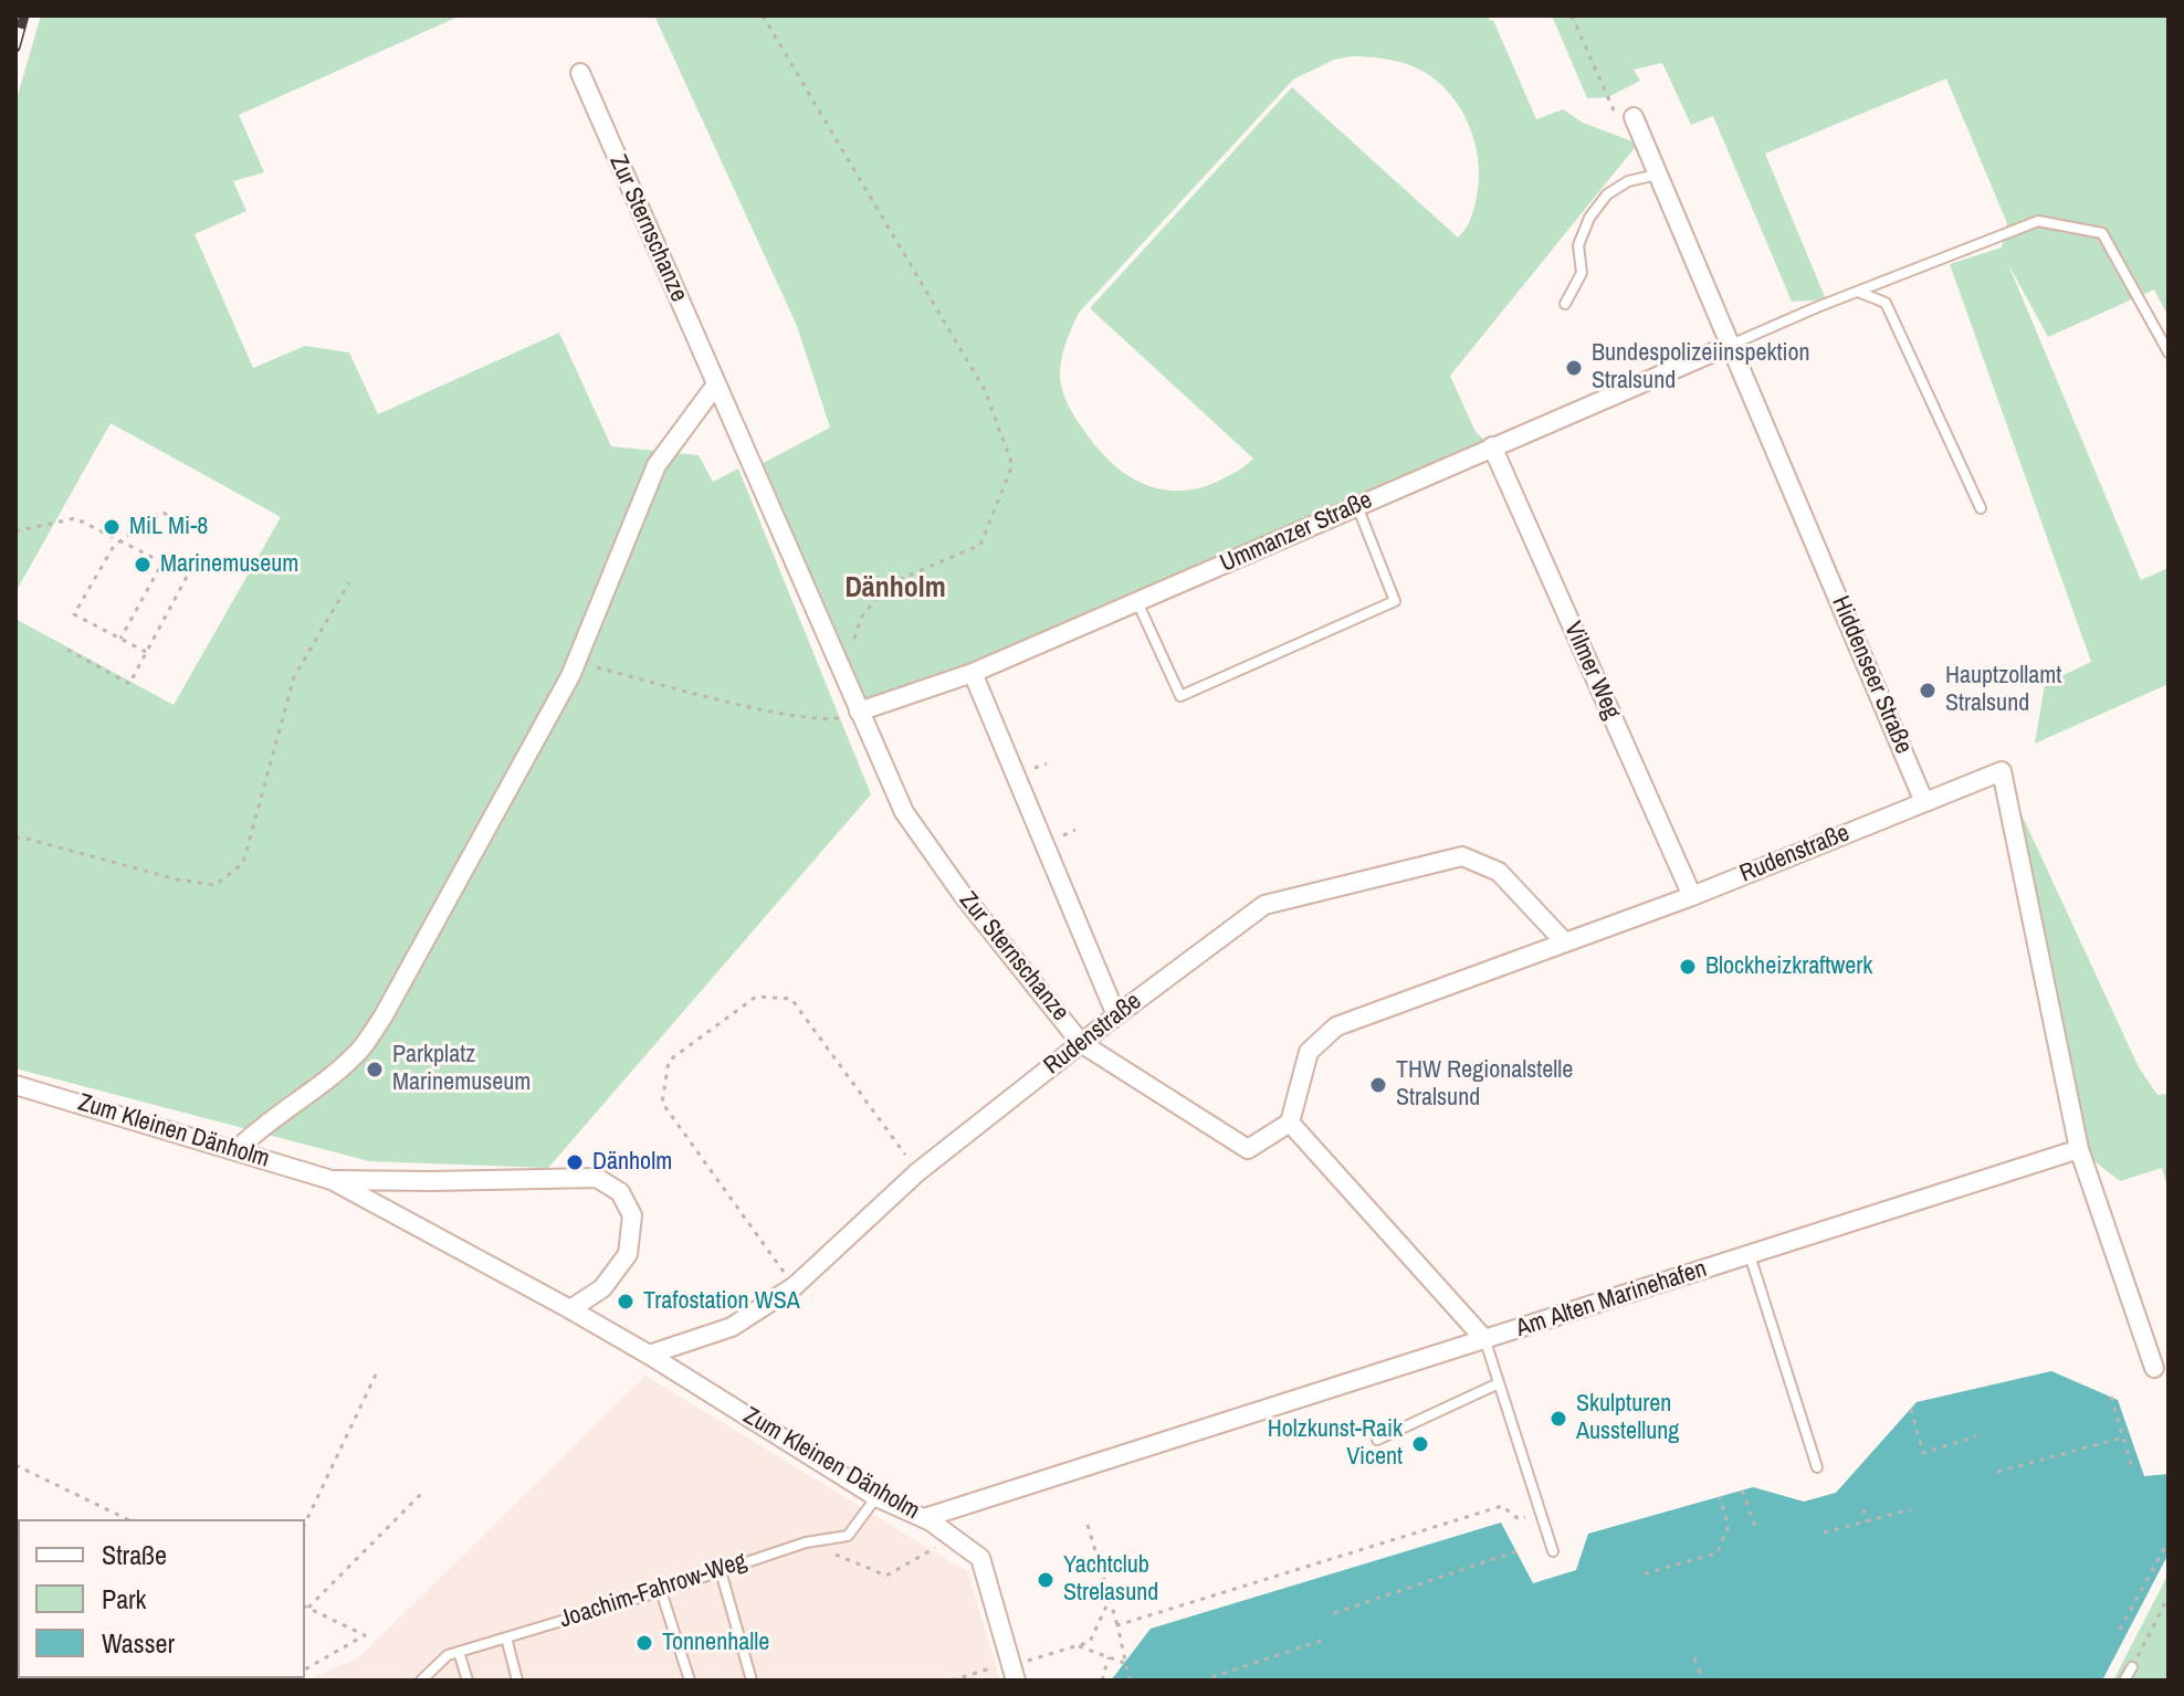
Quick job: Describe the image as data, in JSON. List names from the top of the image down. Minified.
{"streets":{"street":["Zur Sternschanze","Ummanzer Straße","Vilmer Weg","Hiddenseer Straße","Rudenstraße","Zum Kleinen Dänholm","Am Alten Marinehafen"],"lane":["Joachim-Fahrow-Weg"]},"crossings":[["Zur Sternschanze","Ummanzer Straße"],["Zur Sternschanze","Rudenstraße"],["Ummanzer Straße","Vilmer Weg"],["Ummanzer Straße","Hiddenseer Straße"],["Vilmer Weg","Rudenstraße"],["Hiddenseer Straße","Rudenstraße"],["Rudenstraße","Zum Kleinen Dänholm"],["Zum Kleinen Dänholm","Am Alten Marinehafen"],["Zum Kleinen Dänholm","Joachim-Fahrow-Weg"]],"districts":["Dänholm"],"places":["Bundespolizeiinspektion Stralsund","MiL Mi-8","Marinemuseum","Hauptzollamt Stralsund","Blockheizkraftwerk","Parkplatz Marinemuseum","THW Regionalstelle Stralsund","Dänholm","Trafostation WSA","Skulpturen Ausstellung","Holzkunst-Raik Vicent","Yachtclub Strelasund","Tonnenhalle"],"legend":["Straße","Park","Wasser"]}
